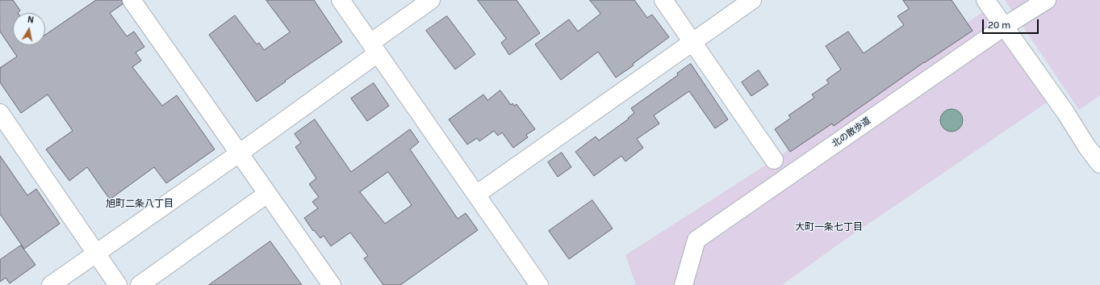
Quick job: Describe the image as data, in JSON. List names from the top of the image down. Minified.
{"streets":{"street":["北の散歩道"]},"districts":["旭町二条八丁目","大町一条七丁目"],"scale_bar":"20 m","north":"top"}
